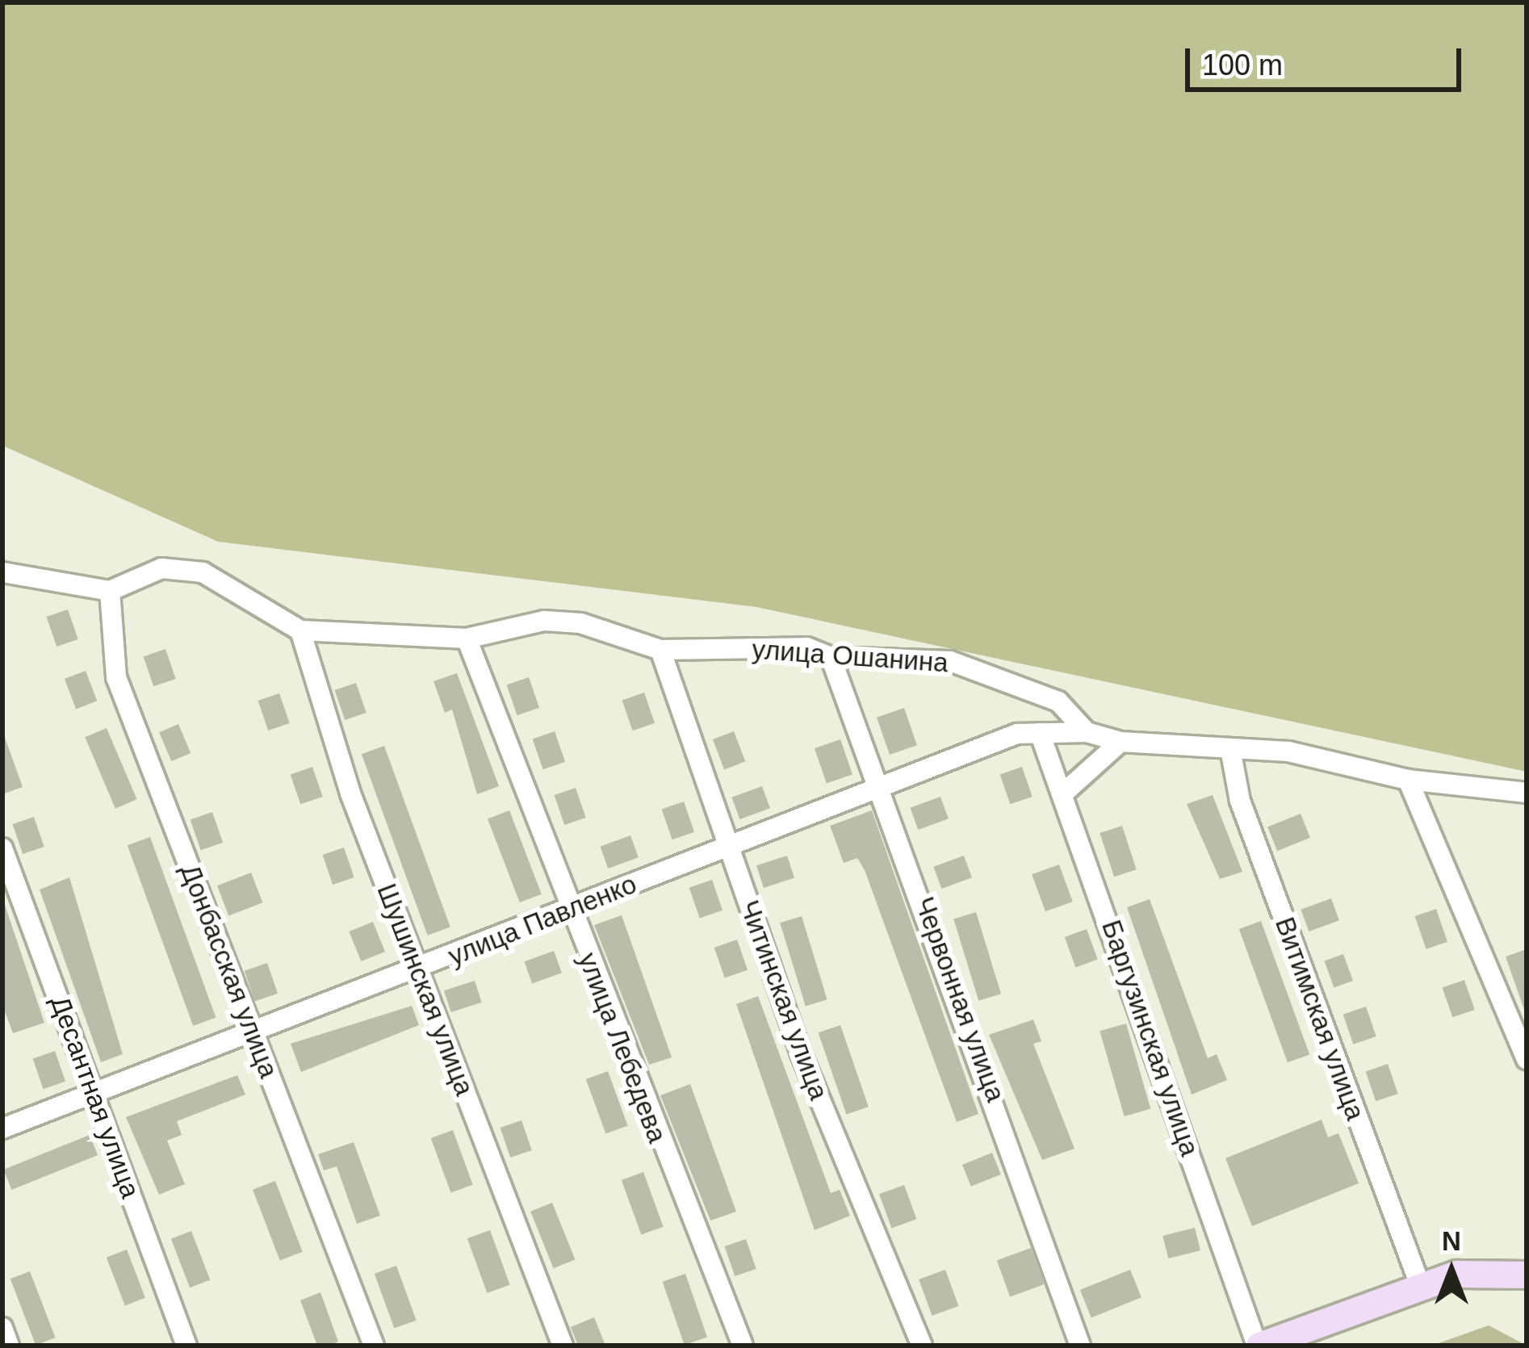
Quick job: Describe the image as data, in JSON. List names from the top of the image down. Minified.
{"streets":{"street":["улица Ошанина","улица Павленко","Донбасская улица","Шушинская улица","Червонная улица","Читинская улица","Витимская улица","Баргузинская улица","улица Лебедева","Десантная улица"]},"crossings":[["улица Ошанина","улица Павленко"],["улица Ошанина","Донбасская улица"],["улица Ошанина","Шушинская улица"],["улица Ошанина","Червонная улица"],["улица Ошанина","Читинская улица"],["улица Ошанина","Витимская улица"],["улица Ошанина","улица Лебедева"],["улица Павленко","Донбасская улица"],["улица Павленко","Шушинская улица"],["улица Павленко","Червонная улица"],["улица Павленко","Читинская улица"],["улица Павленко","Баргузинская улица"],["улица Павленко","улица Лебедева"],["улица Павленко","Десантная улица"]],"scale_bar":"100 m","north":"top"}
